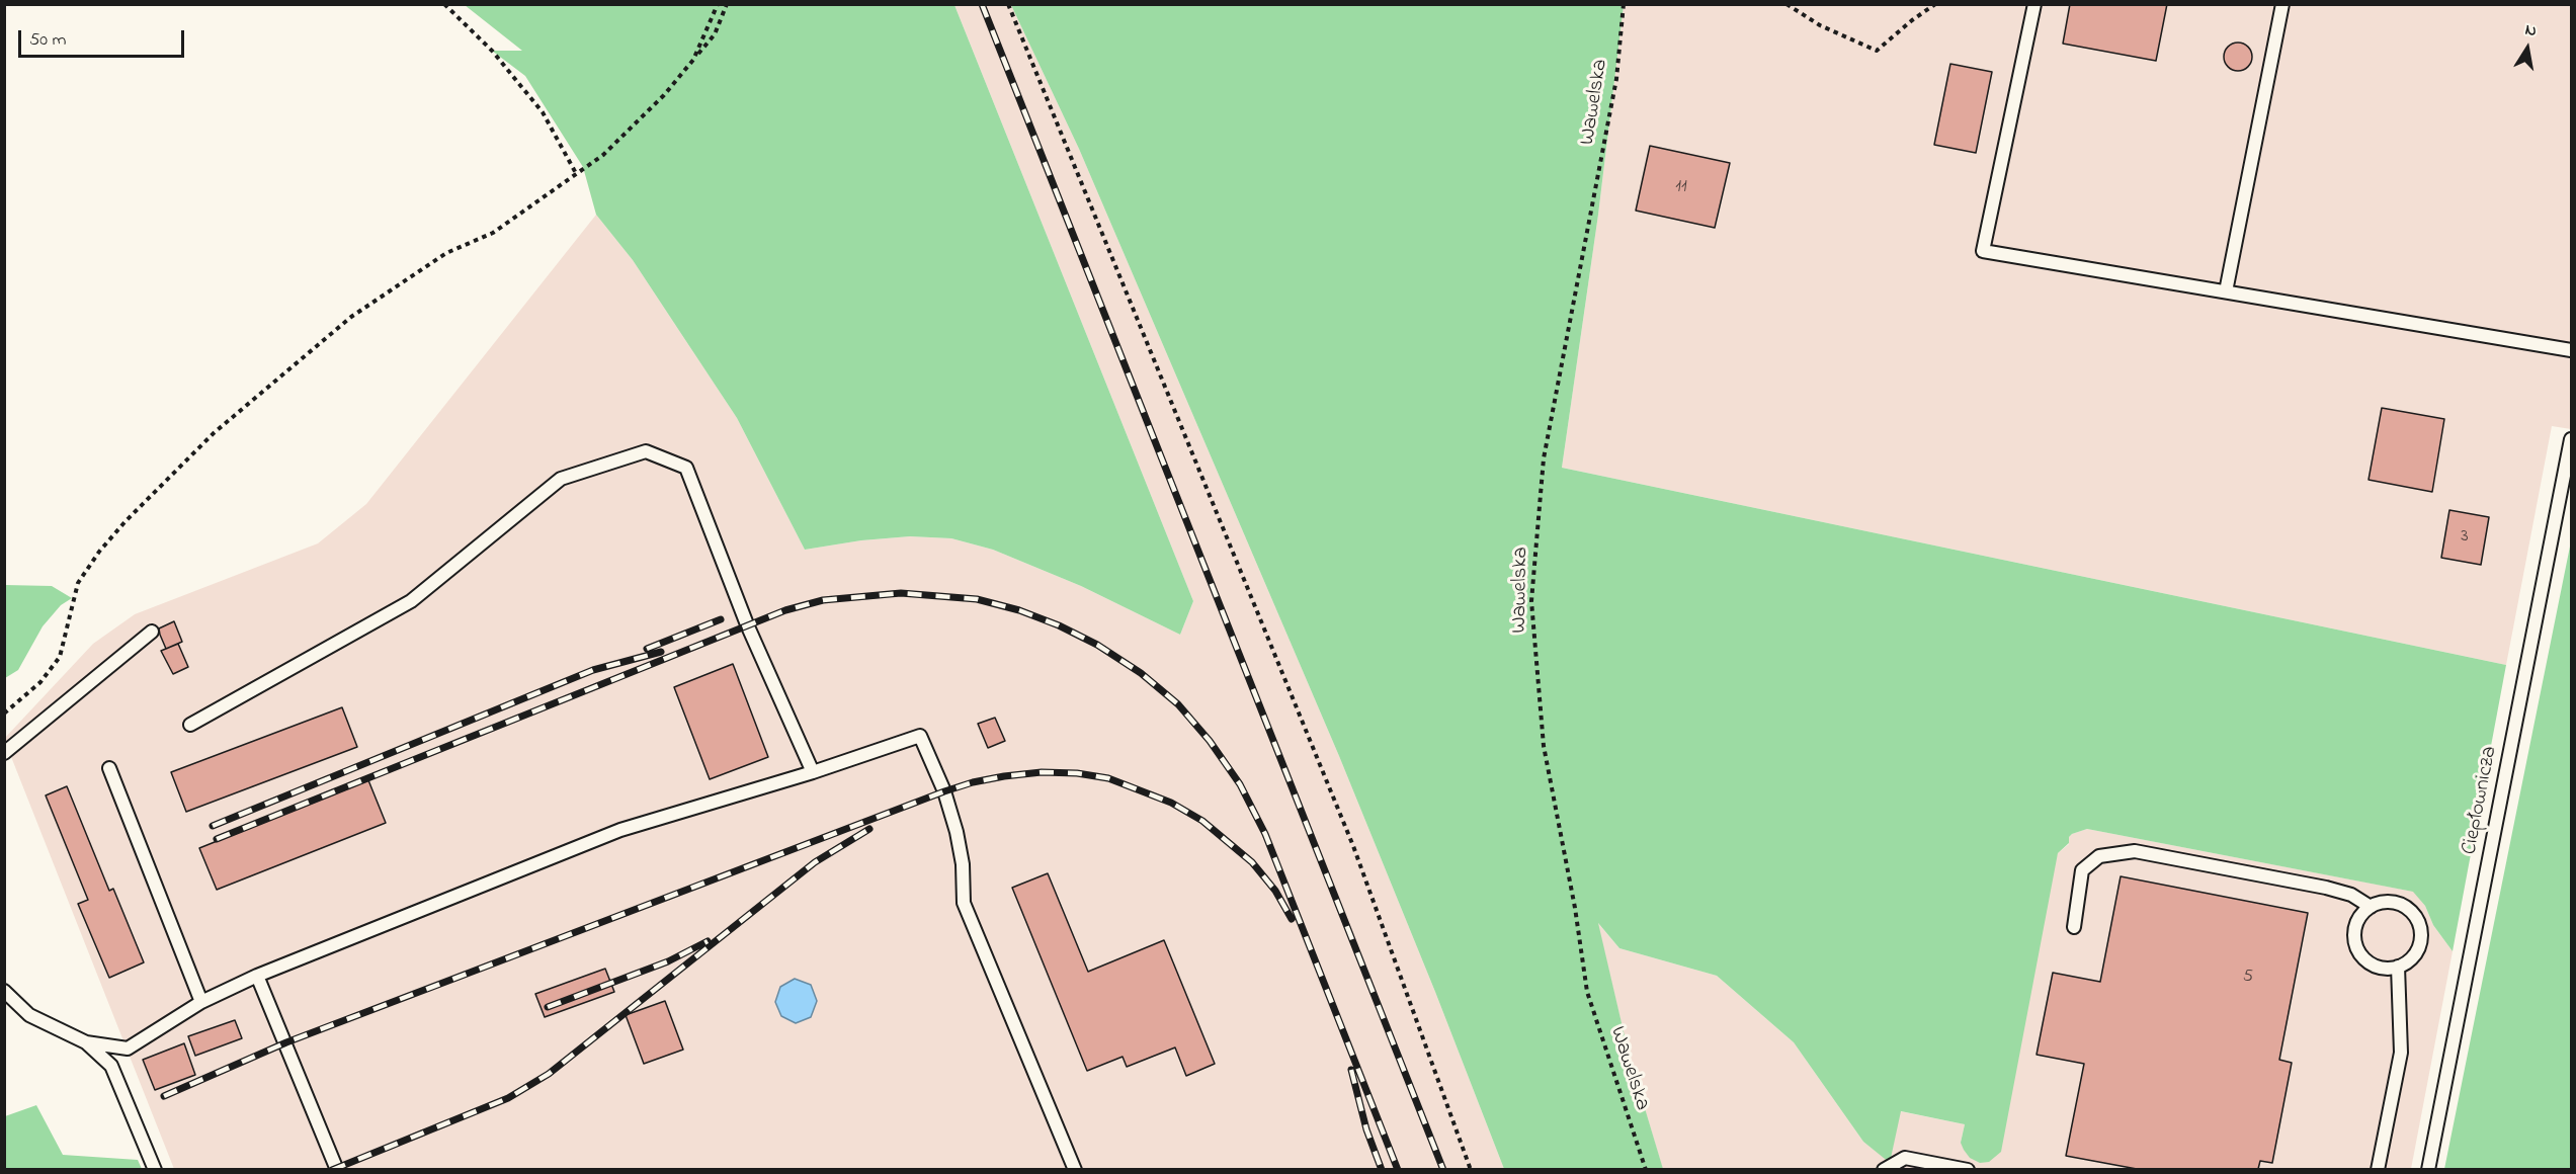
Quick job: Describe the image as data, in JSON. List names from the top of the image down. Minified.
{"streets":{"lane":["Ciepłownicza"],"path":["Wawelska"]},"house_numbers":["11","3","5"],"scale_bar":"50 m","north":"top"}
